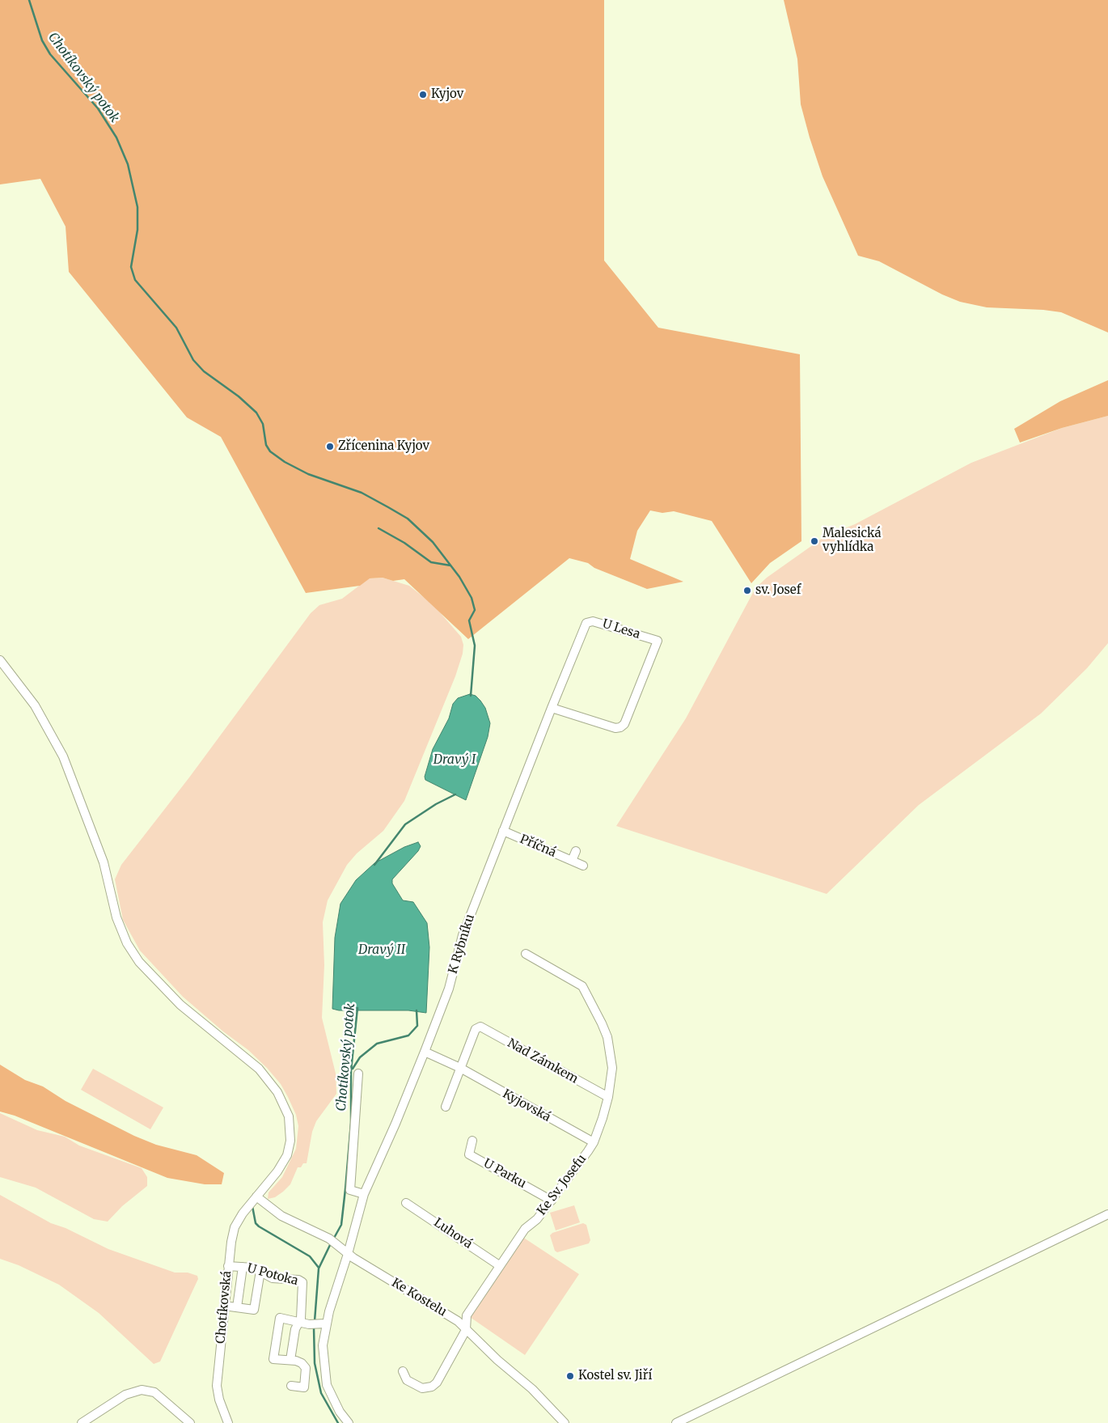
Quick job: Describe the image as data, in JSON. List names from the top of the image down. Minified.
{"streets":{"street":["U Lesa","Příčná","K Rybníku","Nad Zámkem","Kyjovská","U Parku","Ke Sv. Josefu","Luhová","U Potoka","Ke Kostelu","Chotíkovská"]},"crossings":[["U Lesa","K Rybníku"],["Příčná","K Rybníku"],["K Rybníku","Kyjovská"],["K Rybníku","Ke Kostelu"],["Nad Zámkem","Kyjovská"],["Nad Zámkem","Ke Sv. Josefu"],["Kyjovská","Ke Sv. Josefu"],["U Parku","Ke Sv. Josefu"],["Ke Sv. Josefu","Luhová"],["Ke Sv. Josefu","Ke Kostelu"],["U Potoka","Chotíkovská"],["Ke Kostelu","Chotíkovská"]],"water":["Chotíkovský potok","Dravý I","Dravý II"],"places":["Kyjov","Zřícenina Kyjov","Malesická vyhlídka","sv. Josef","Kostel sv. Jiří"]}
